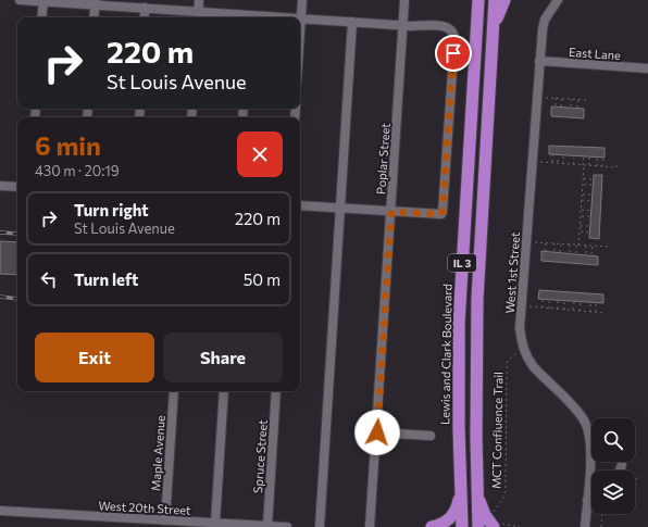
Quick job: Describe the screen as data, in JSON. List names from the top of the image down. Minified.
{"streets":{"highway":["IL 3","Lewis and Clark Boulevard"],"street":["East Lane","Poplar Street","West 1st Street","Maple Avenue","Spruce Street","West 20th Street"],"path":["MCT Confluence Trail"]},"crossings":[["East Lane","West 1st Street"],["West 1st Street","MCT Confluence Trail"],["Maple Avenue","West 20th Street"],["Spruce Street","West 20th Street"]],"page":{"turn":["220 m","St Louis Avenue"],"heading":["6 min","430 m · 20:19"],"list":[{"name":"Turn right","note":"St Louis Avenue","value":"220 m"},{"name":"Turn left","value":"50 m"}],"buttons":["Exit","Share"]}}
